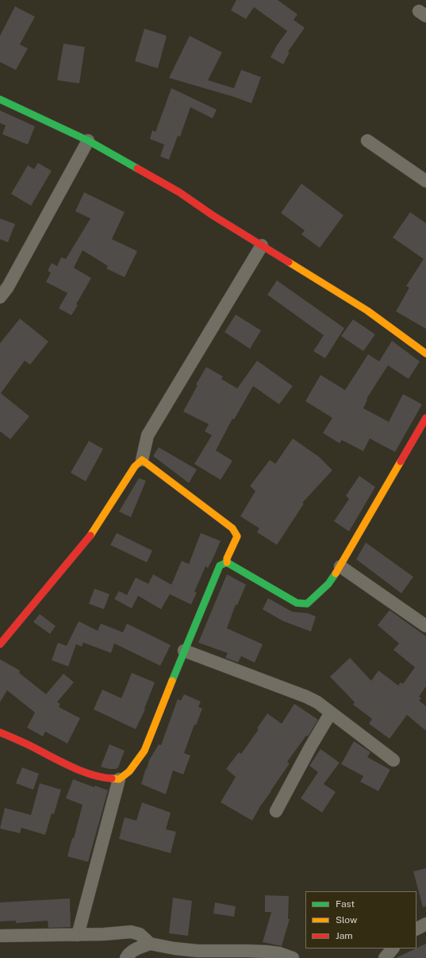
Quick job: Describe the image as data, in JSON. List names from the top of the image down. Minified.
{"legend":["Fast","Slow","Jam"]}
